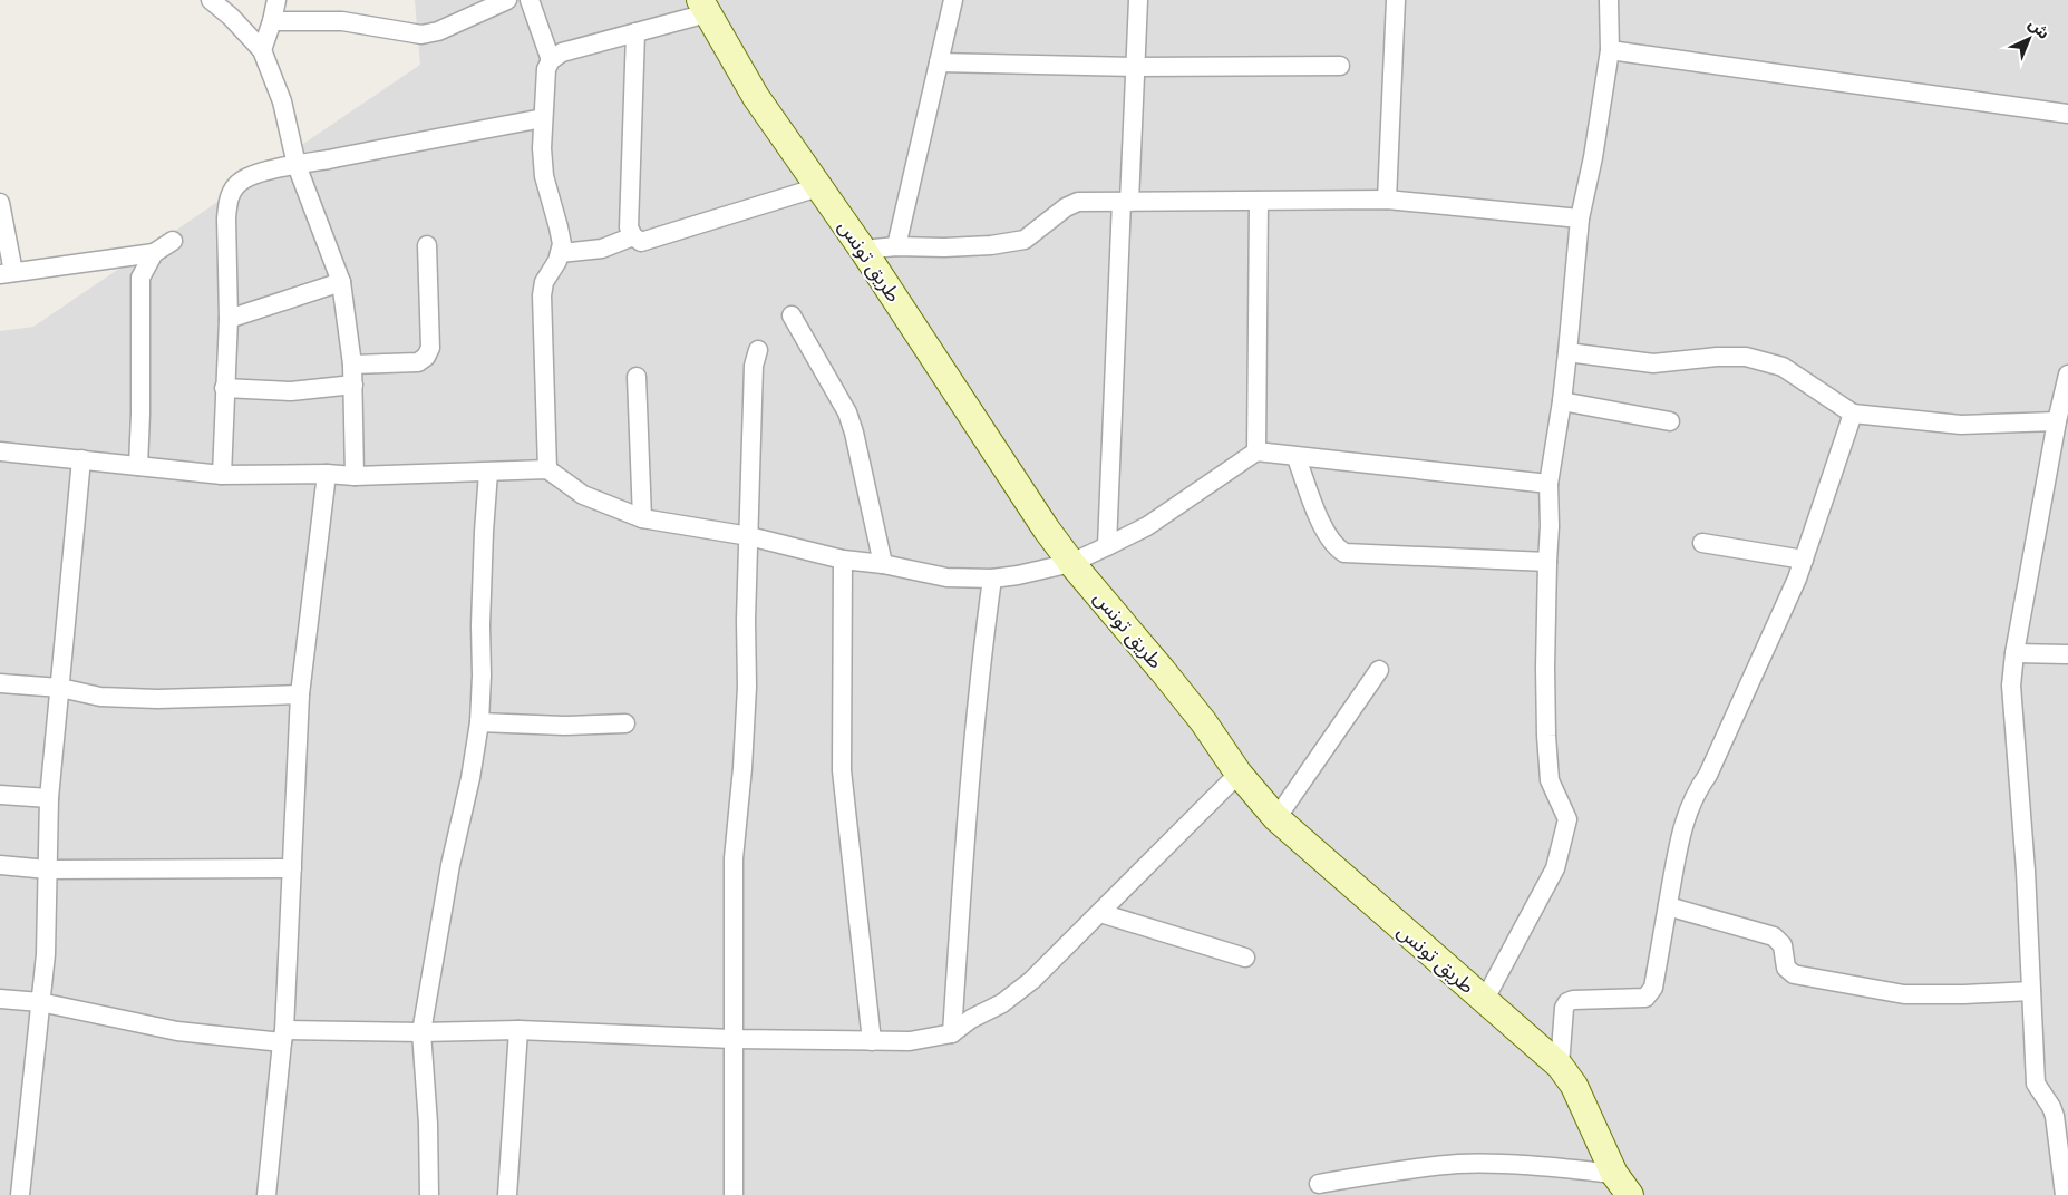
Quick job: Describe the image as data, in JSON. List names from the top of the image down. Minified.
{"streets":{"main road":["طريق تونس"]},"north":"top right"}
